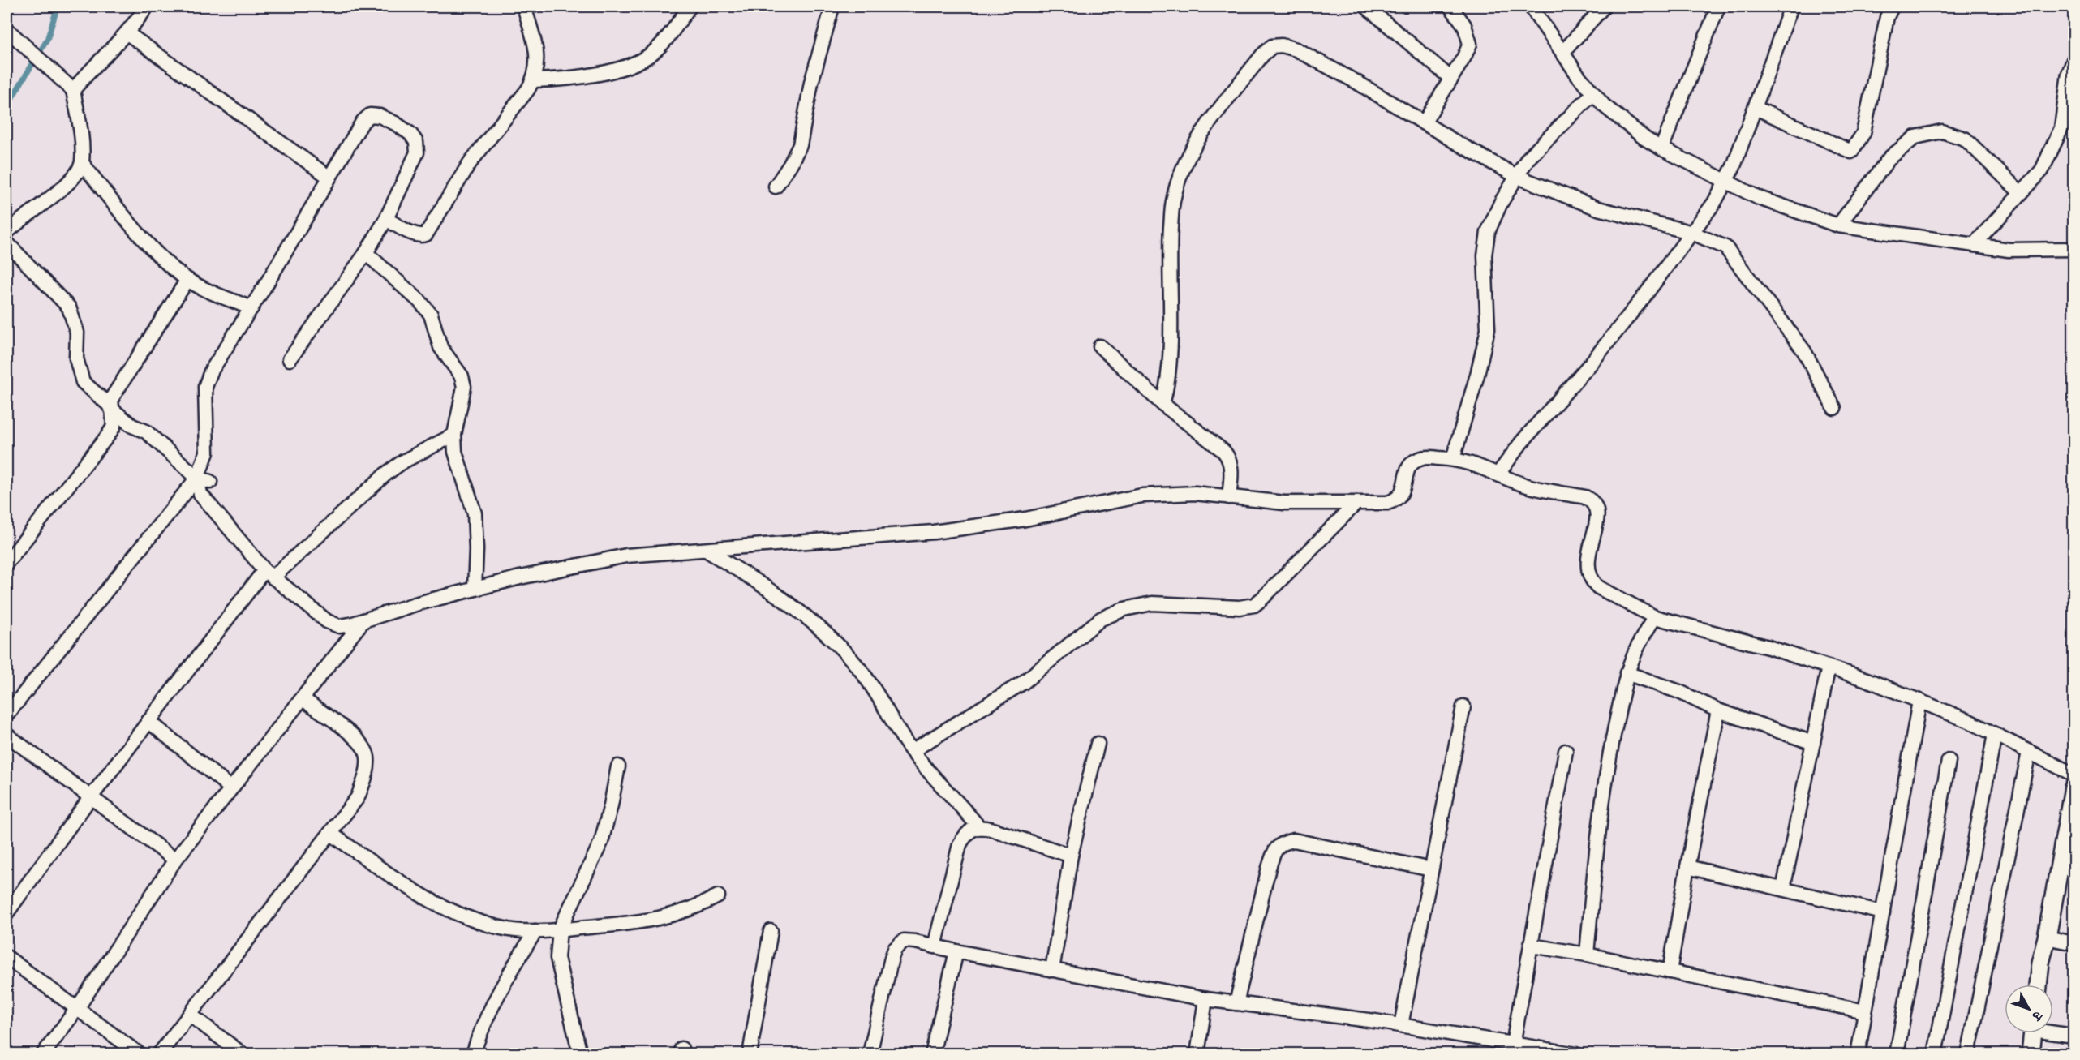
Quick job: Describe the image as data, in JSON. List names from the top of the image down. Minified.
{"north":"bottom right"}
